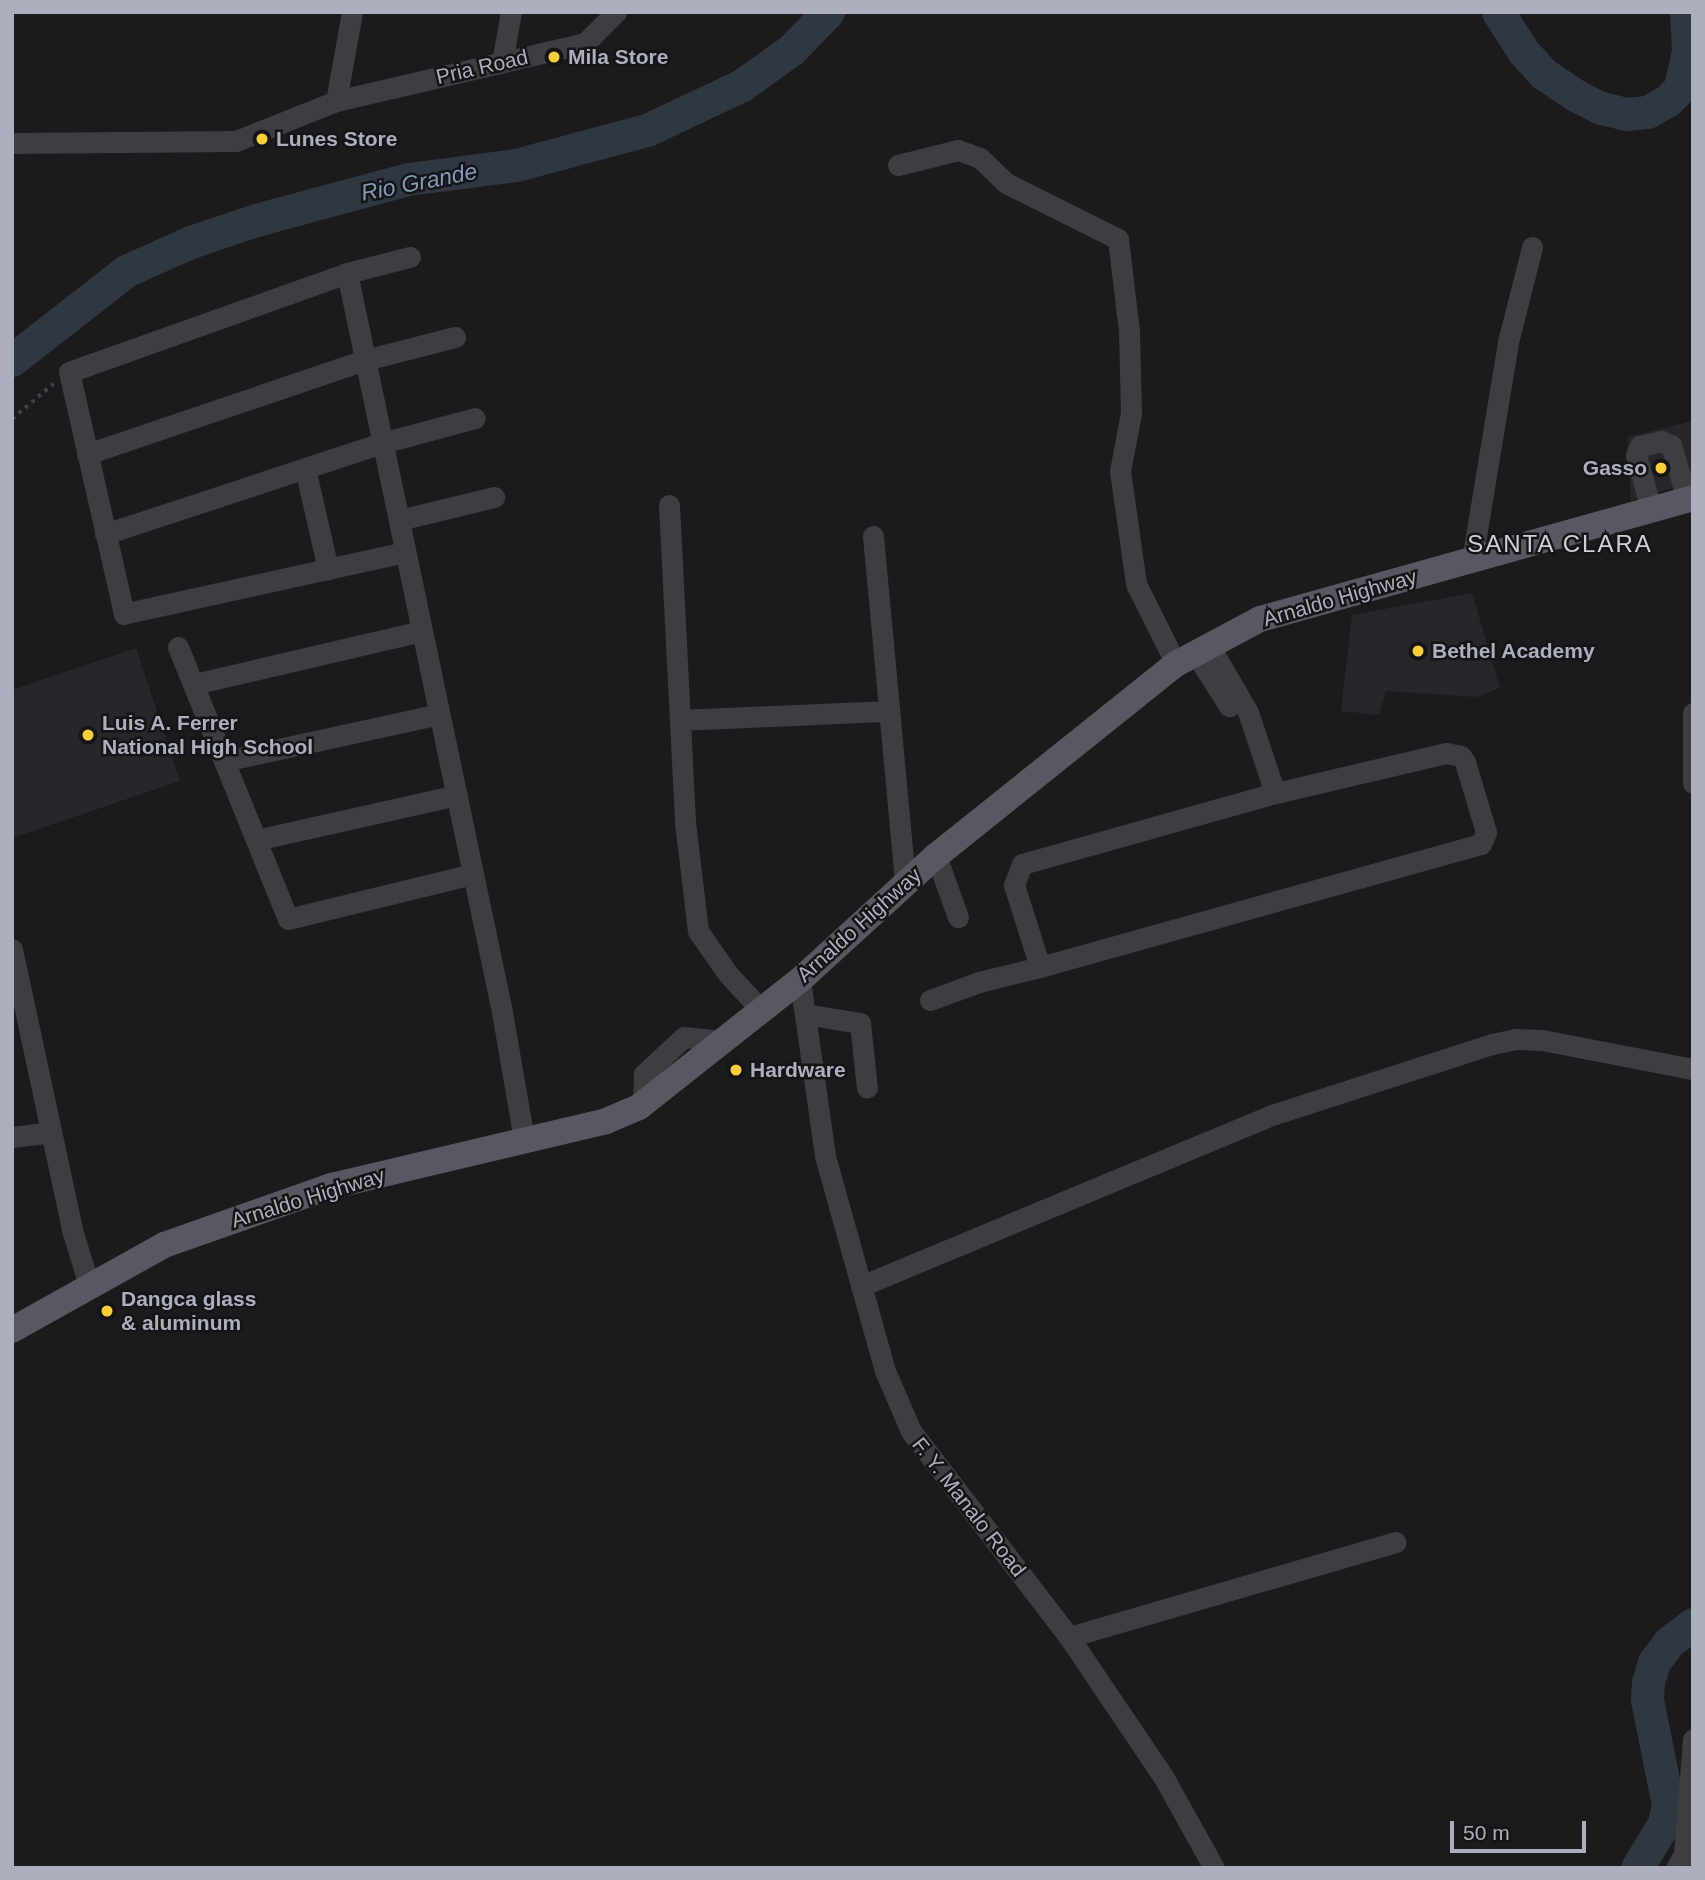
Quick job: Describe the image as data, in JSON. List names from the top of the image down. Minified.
{"streets":{"main road":["Arnaldo Highway"],"street":["Pria Road","F. Y. Manalo Road"]},"crossings":[["Arnaldo Highway","F. Y. Manalo Road"]],"districts":["SANTA CLARA"],"water":["Rio Grande"],"places":["Mila Store","Lunes Store","Gasso","Bethel Academy","Luis A. Ferrer National High School","Hardware","Dangca glass & aluminum"],"scale_bar":"50 m"}
